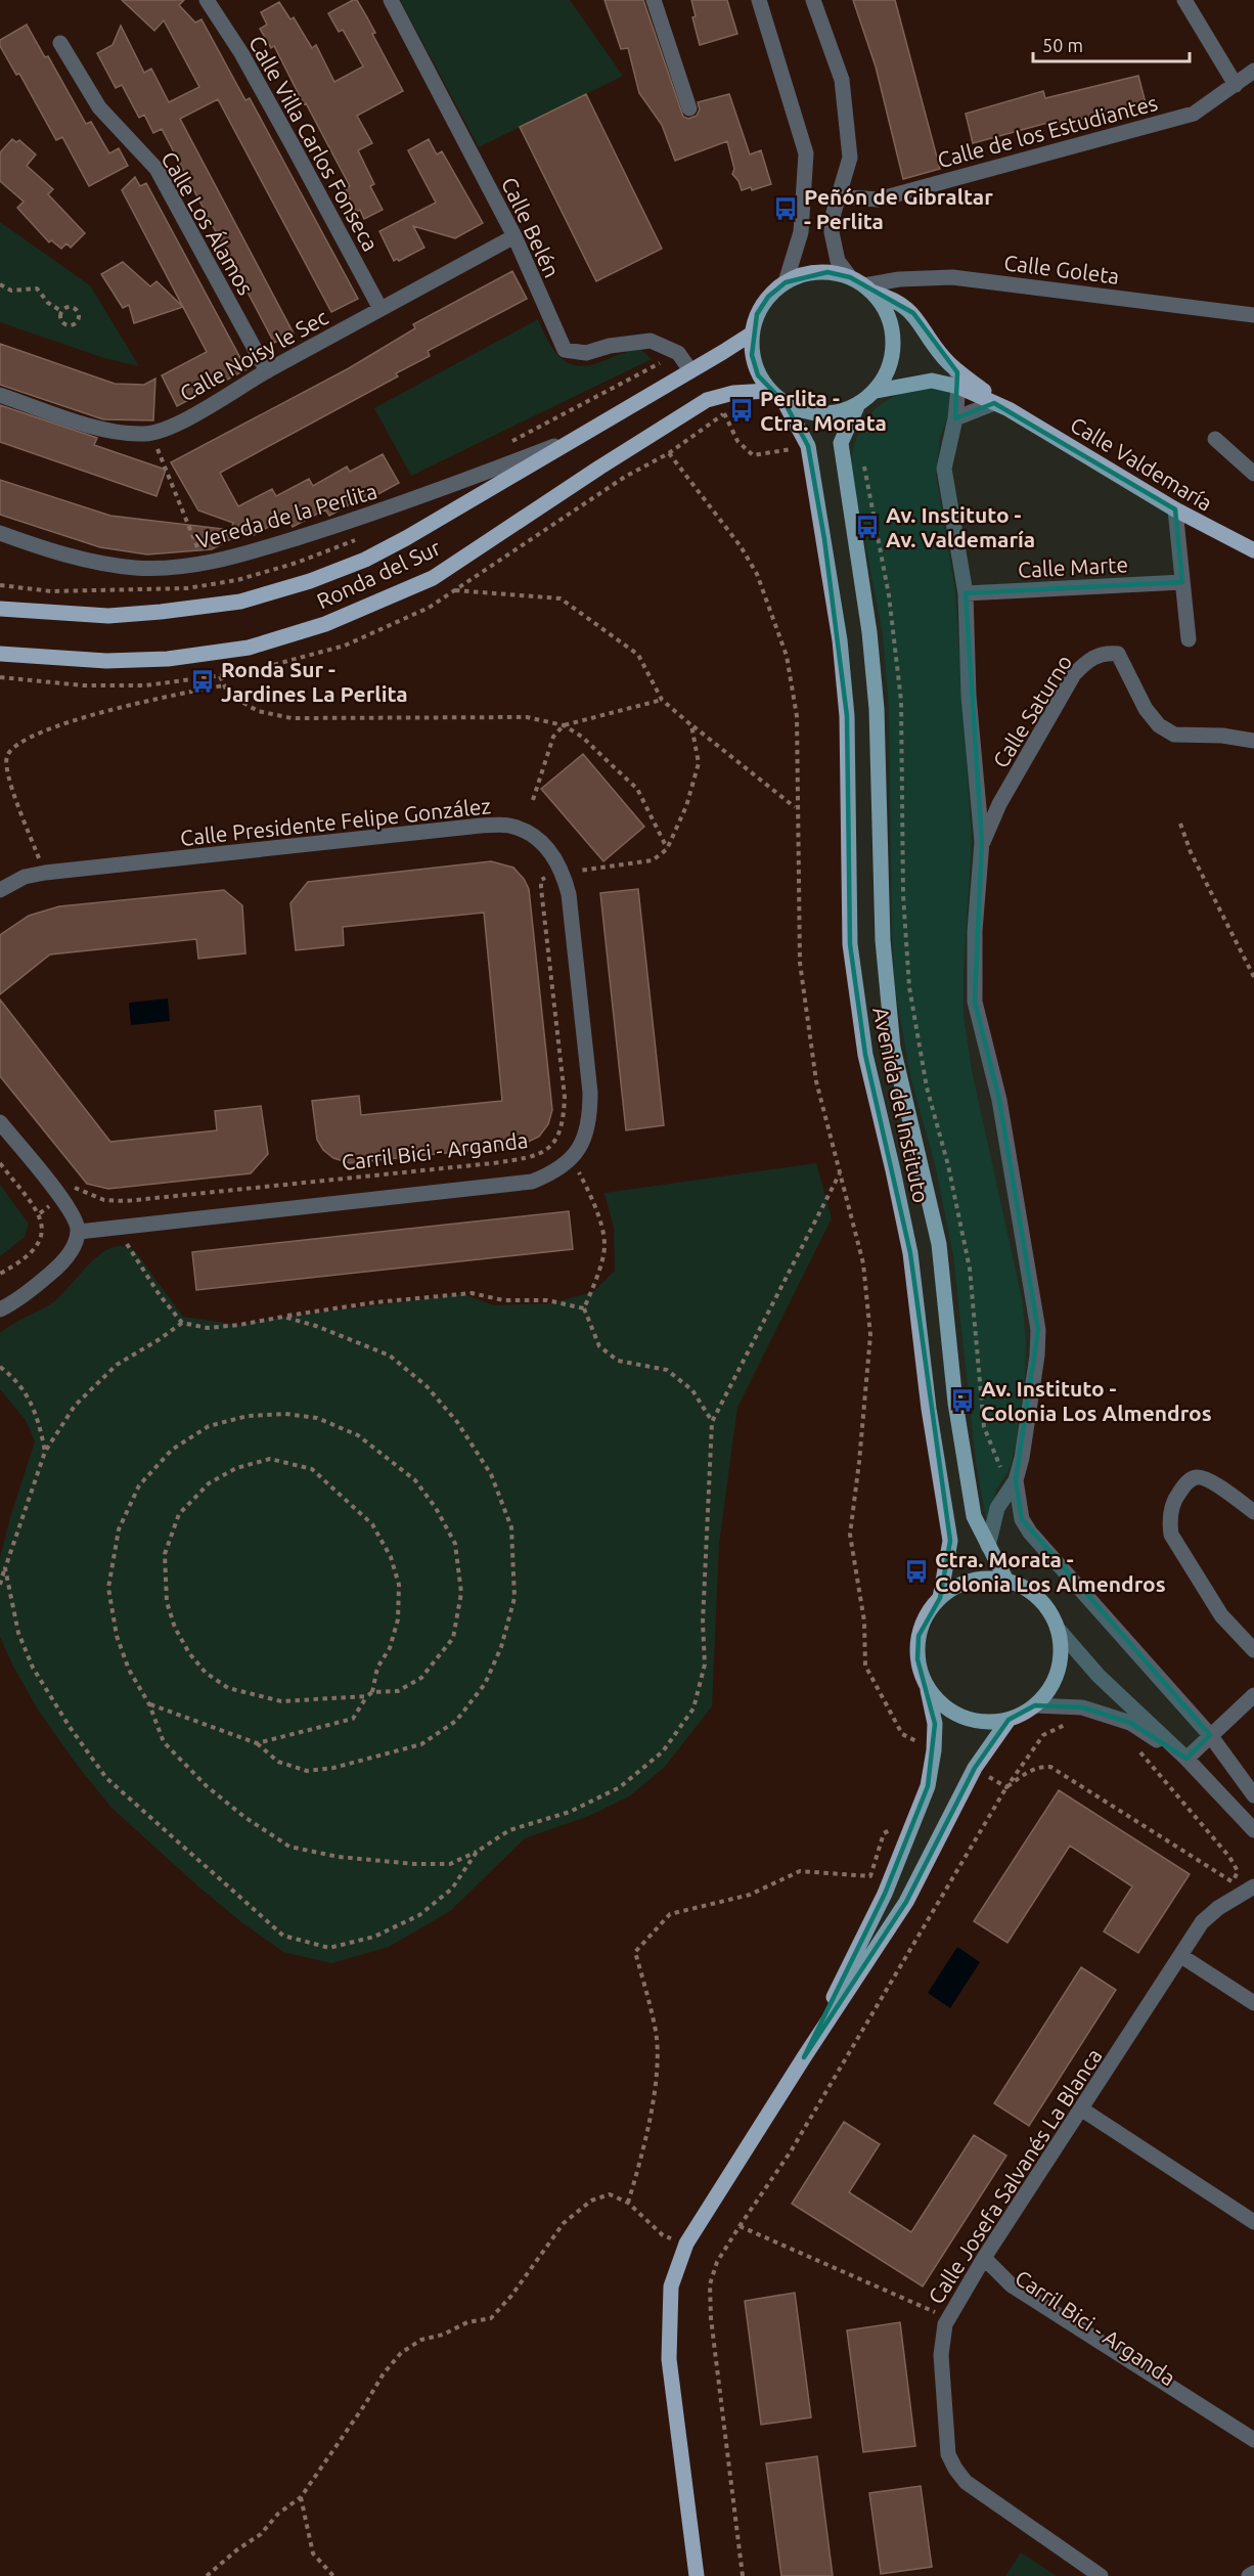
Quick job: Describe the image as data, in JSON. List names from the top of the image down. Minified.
{"streets":{"main road":["Calle Valdemaría","Ronda del Sur","Avenida del Instituto"],"street":["Calle de los Estudiantes","Calle Villa Carlos Fonseca","Calle Los Álamos","Calle Belén","Calle Goleta","Calle Noisy le Sec","Vereda de la Perlita","Calle Marte","Calle Saturno","Calle Presidente Felipe González","Calle Josefa Salvanés La Blanca"],"path":["Carril Bici - Arganda"]},"crossings":[["Calle Villa Carlos Fonseca","Calle Noisy le Sec"],["Calle Los Álamos","Calle Noisy le Sec"],["Calle Belén","Calle Noisy le Sec"],["Calle Belén","Ronda del Sur"],["Calle Goleta","Calle Valdemaría"],["Calle Goleta","Ronda del Sur"],["Calle Goleta","Avenida del Instituto"],["Calle Valdemaría","Ronda del Sur"],["Calle Valdemaría","Avenida del Instituto"],["Vereda de la Perlita","Ronda del Sur"],["Ronda del Sur","Avenida del Instituto"],["Calle Presidente Felipe González","Carril Bici - Arganda"]],"places":{"bus stop":["Peñón de Gibraltar - Perlita","Perlita - Ctra. Morata","Av. Instituto - Av. Valdemaría","Ronda Sur - Jardines La Perlita","Av. Instituto - Colonia Los Almendros","Ctra. Morata - Colonia Los Almendros"]},"scale_bar":"50 m"}
